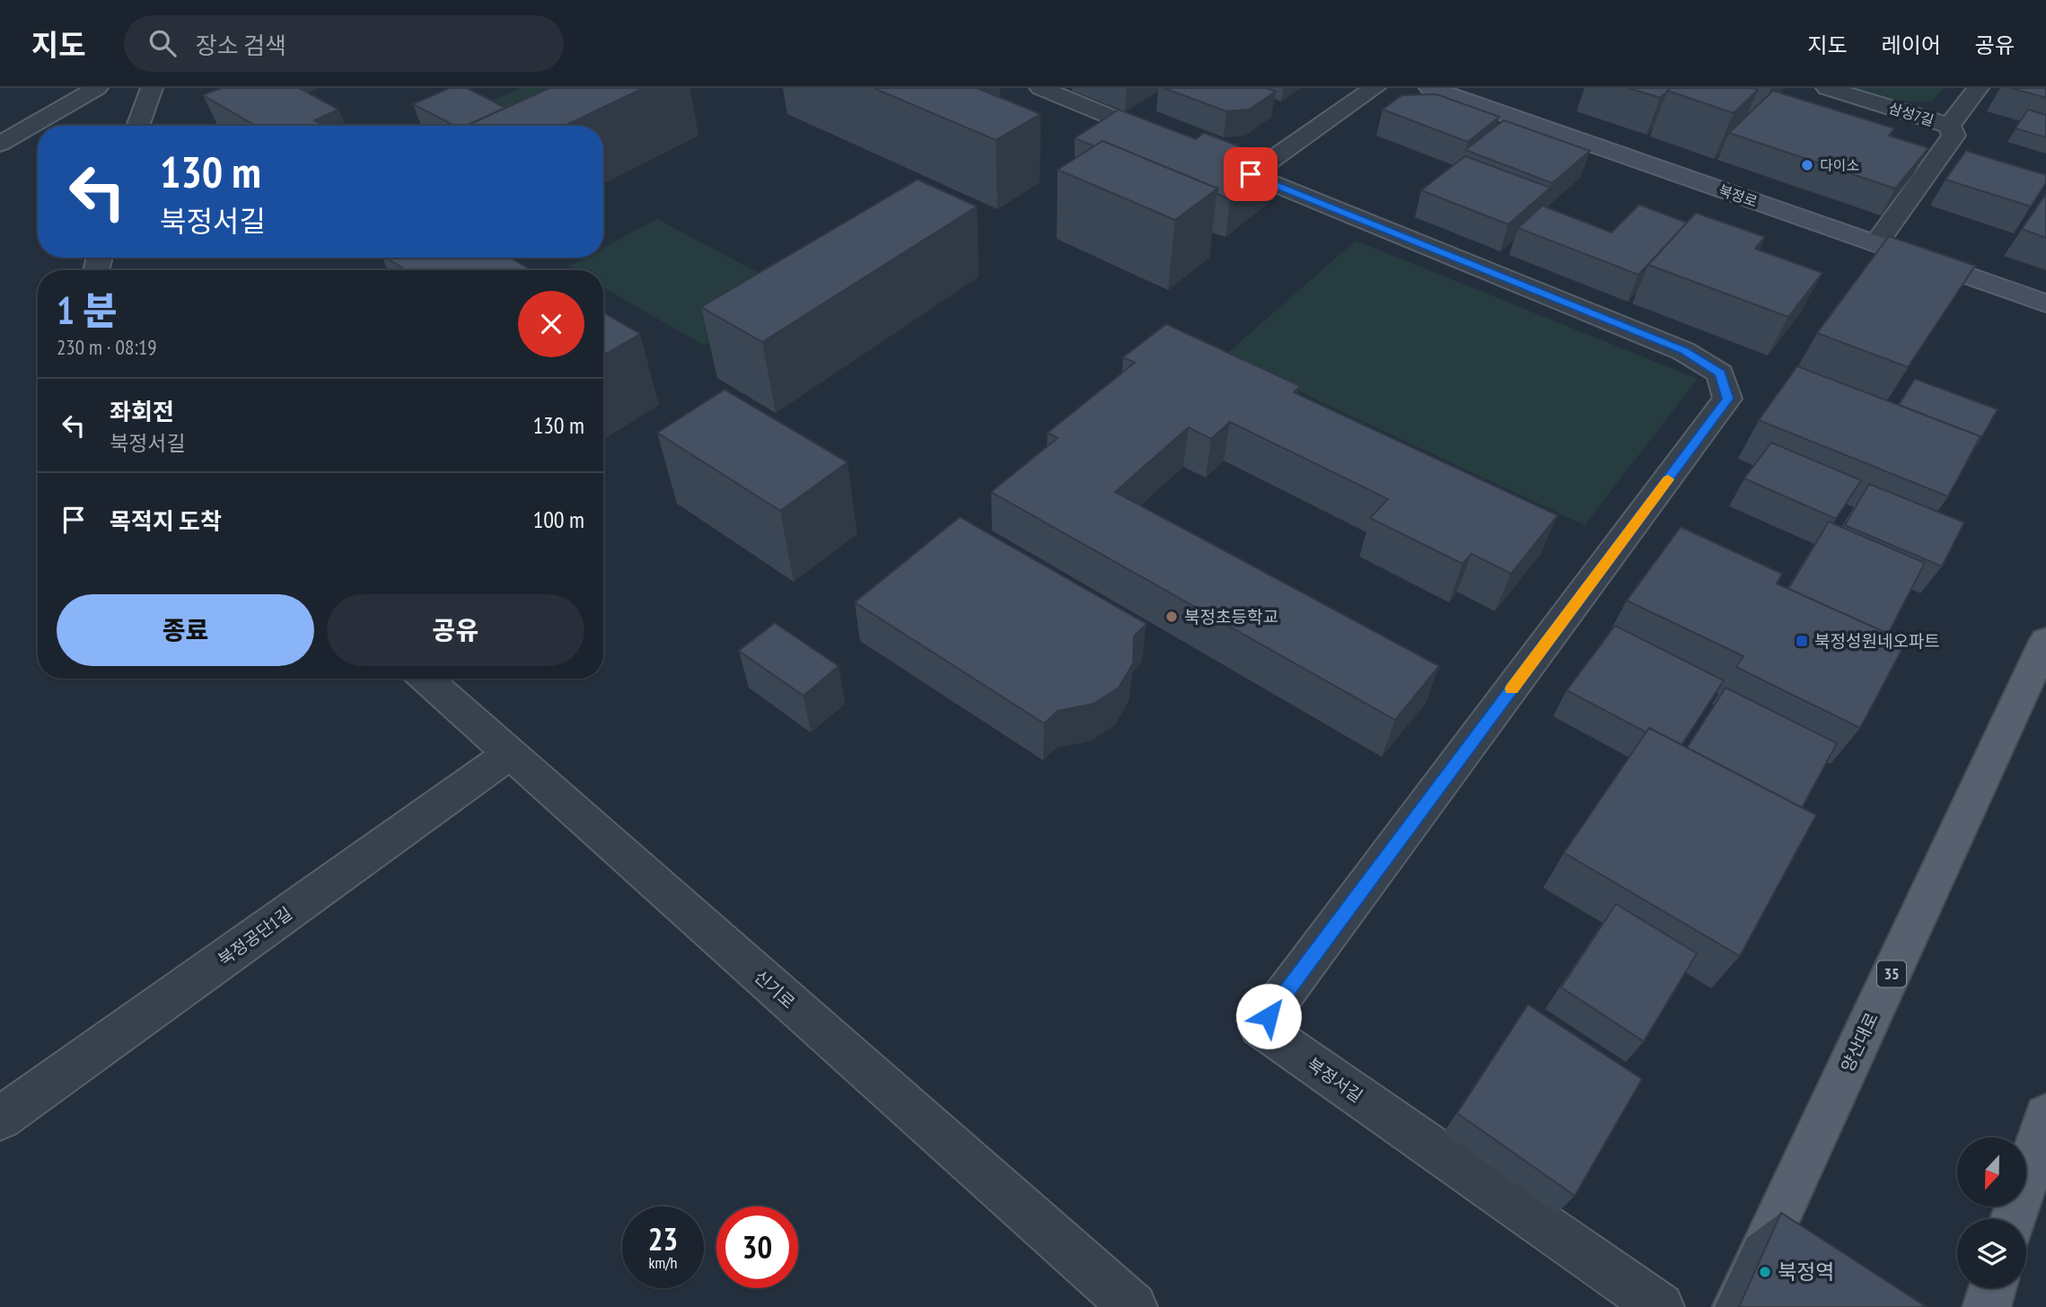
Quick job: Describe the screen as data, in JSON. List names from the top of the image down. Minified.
{"streets":{"main road":["35","양산대로"],"street":["삼성7길","북정로","북정공단1길","신기로","북정서길"]},"crossings":[["북정공단1길","신기로"]],"places":{"other":["다이소","북정초등학교","북정역"],"transit":["북정성원네오파트"]},"north":"bottom","page":{"header":"지도","search":"장소 검색","nav":["지도","레이어","공유"],"turn":["130 m","북정서길"],"heading":["1 분","230 m · 08:19"],"list":[{"name":"좌회전","note":"북정서길","value":"130 m"},{"name":"목적지 도착","value":"100 m"}],"buttons":["종료","공유"],"speed":"23 km/h","limit":"30"}}
